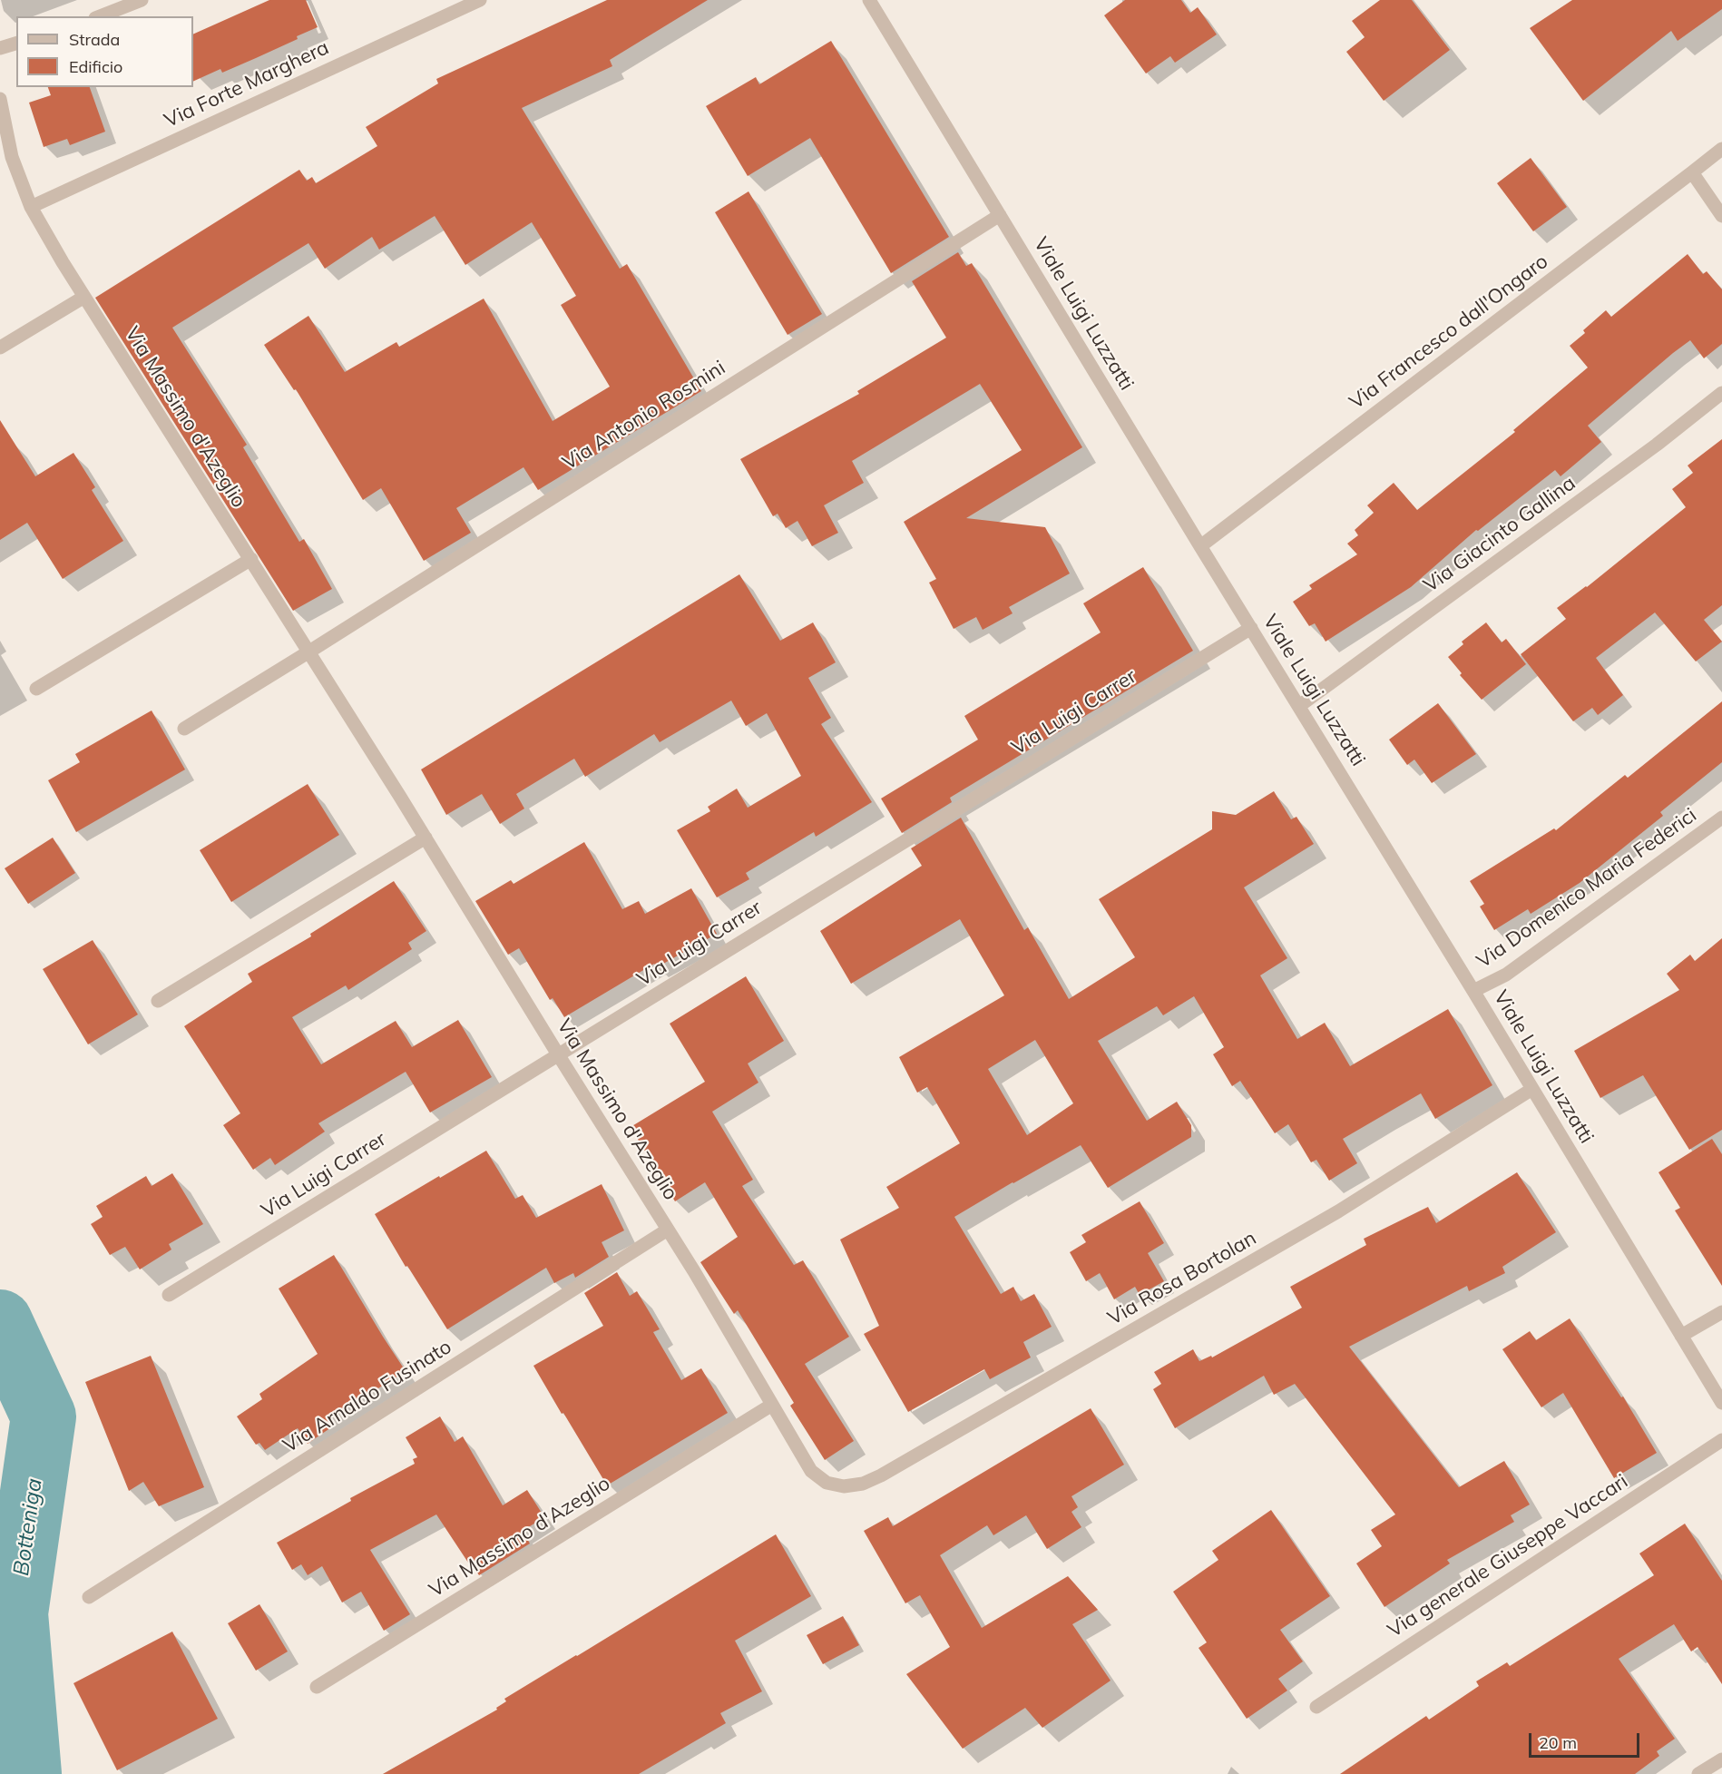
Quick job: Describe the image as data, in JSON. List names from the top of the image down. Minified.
{"streets":{"street":["Via Forte Marghera","Viale Luigi Luzzatti","Via Francesco dall'Ongaro","Via Antonio Rosmini","Via Massimo d'Azeglio","Via Giacinto Gallina","Via Luigi Carrer","Via Domenico Maria Federici","Via Rosa Bortolan","Via Arnaldo Fusinato","Via generale Giuseppe Vaccari"]},"crossings":[["Via Forte Marghera","Via Massimo d'Azeglio"],["Viale Luigi Luzzatti","Via Francesco dall'Ongaro"],["Viale Luigi Luzzatti","Via Antonio Rosmini"],["Viale Luigi Luzzatti","Via Giacinto Gallina"],["Viale Luigi Luzzatti","Via Luigi Carrer"],["Viale Luigi Luzzatti","Via Domenico Maria Federici"],["Viale Luigi Luzzatti","Via Rosa Bortolan"],["Via Antonio Rosmini","Via Massimo d'Azeglio"],["Via Massimo d'Azeglio","Via Luigi Carrer"],["Via Massimo d'Azeglio","Via Rosa Bortolan"],["Via Massimo d'Azeglio","Via Arnaldo Fusinato"]],"water":["Botteniga"],"legend":["Strada","Edificio"],"scale_bar":"20 m"}
